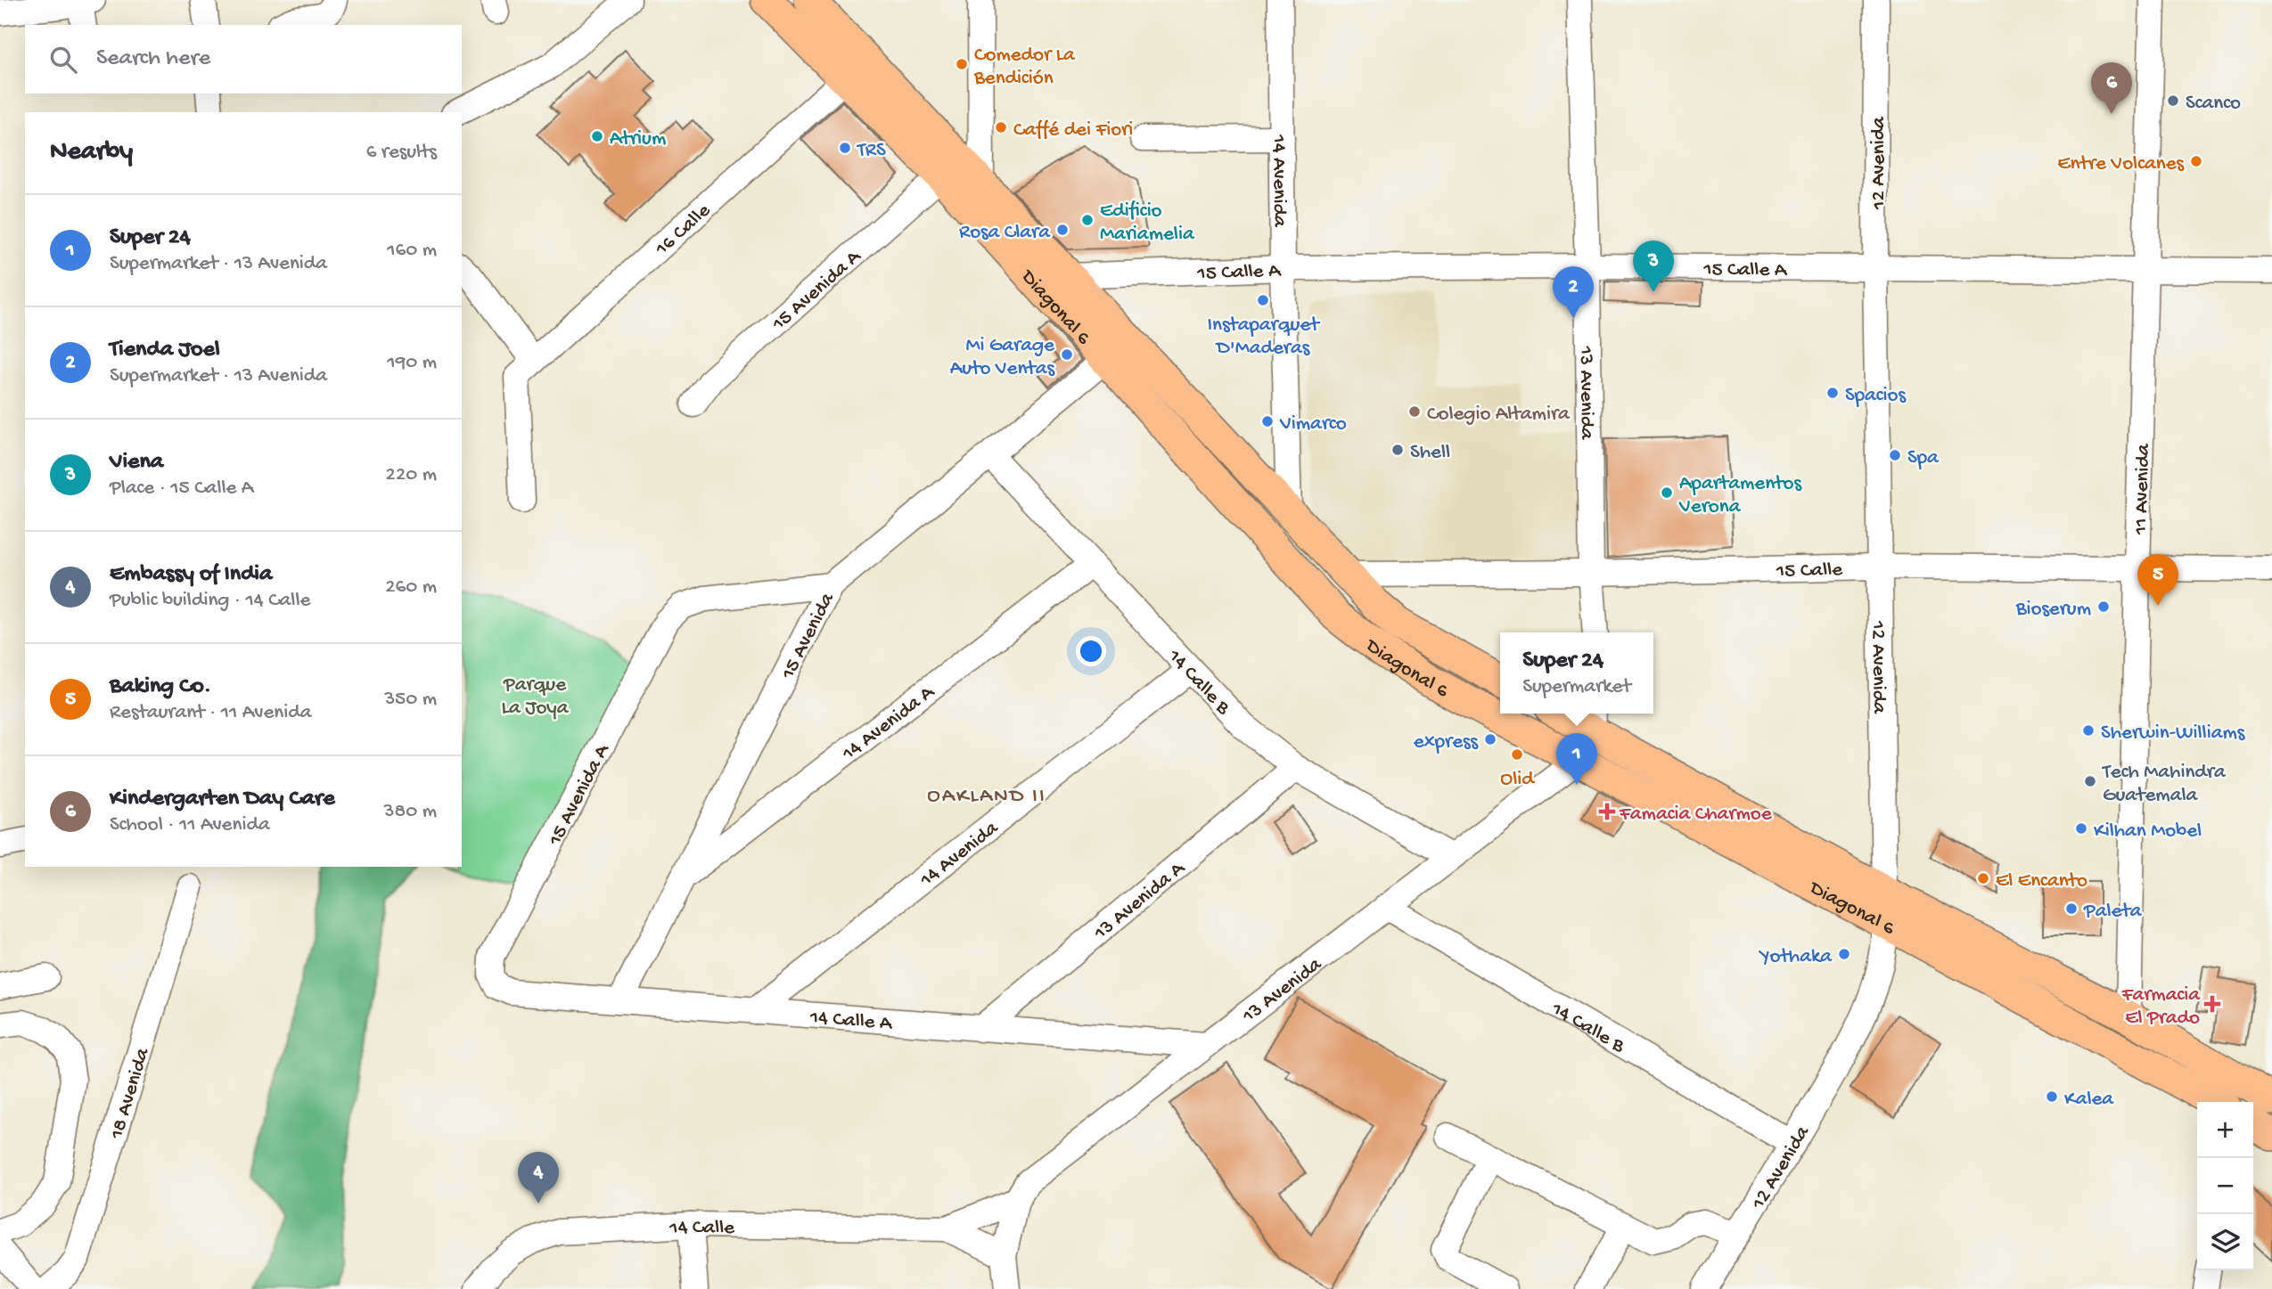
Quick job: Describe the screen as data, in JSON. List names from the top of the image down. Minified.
{"streets":{"main road":["12 Avenida","Diagonal 6"],"street":["14 Avenida","16 Calle","15 Calle A","15 Avenida A","13 Avenida","11 Avenida","15 Calle","15 Avenida","14 Calle B","14 Avenida A","13 Avenida A","14 Calle A","18 Avenida","14 Calle"]},"crossings":[["12 Avenida","15 Calle A"],["12 Avenida","Diagonal 6"],["12 Avenida","15 Calle"],["12 Avenida","14 Calle B"],["14 Avenida","15 Calle A"],["14 Avenida","Diagonal 6"],["14 Avenida","14 Calle B"],["14 Avenida","14 Calle A"],["16 Calle","Diagonal 6"],["15 Calle A","Diagonal 6"],["15 Calle A","13 Avenida"],["15 Calle A","11 Avenida"],["15 Avenida A","Diagonal 6"],["15 Avenida A","15 Avenida"],["15 Avenida A","14 Calle A"],["Diagonal 6","13 Avenida"],["Diagonal 6","11 Avenida"],["Diagonal 6","15 Calle"],["Diagonal 6","15 Avenida"],["13 Avenida","15 Calle"],["13 Avenida","14 Calle B"],["13 Avenida","14 Calle A"],["13 Avenida","14 Calle"],["11 Avenida","15 Calle"],["15 Avenida","14 Calle B"],["15 Avenida","14 Avenida A"],["15 Avenida","14 Calle A"],["14 Calle B","14 Avenida A"],["14 Calle B","13 Avenida A"],["13 Avenida A","14 Calle A"]],"districts":["OAKLAND II"],"parks":["Parque La Joya"],"places":{"other":["Comedor La Bendición","Scanco","Caffé dei Fiori","Atrium","TRS","Entre Volcanes","Edificio Mariamelia","Rosa Clara","Instaparquet D'Maderas","Mi Garage Auto Ventas","Spacios","Colegio Altamira","Vimarco","Shell","Spa","Apartamentos Verona","Bioserum","Sherwin-Williams","express","Olid","Tech Mahindra Guatemala","Kilhan Mobel","El Encanto","Paleta","Yothaka","Kalea"],"health":["Famacia Charmoe","Farmacia El Prado"]},"page":{"search":"Search here","pins":["6","3","2","5","1","4"],"heading":["Nearby","6 results"],"list":[{"mark":"1","name":"Super 24","note":"Supermarket · 13 Avenida","value":"160 m"},{"mark":"2","name":"Tienda Joel","note":"Supermarket · 13 Avenida","value":"190 m"},{"mark":"3","name":"Viena","note":"Place · 15 Calle A","value":"220 m"},{"mark":"4","name":"Embassy of India","note":"Public building · 14 Calle","value":"260 m"},{"mark":"5","name":"Baking Co.","note":"Restaurant · 11 Avenida","value":"350 m"},{"mark":"6","name":"Kindergarten Day Care","note":"School · 11 Avenida","value":"380 m"}],"popup":["Super 24","Supermarket"],"map_buttons":["+","−"]}}
